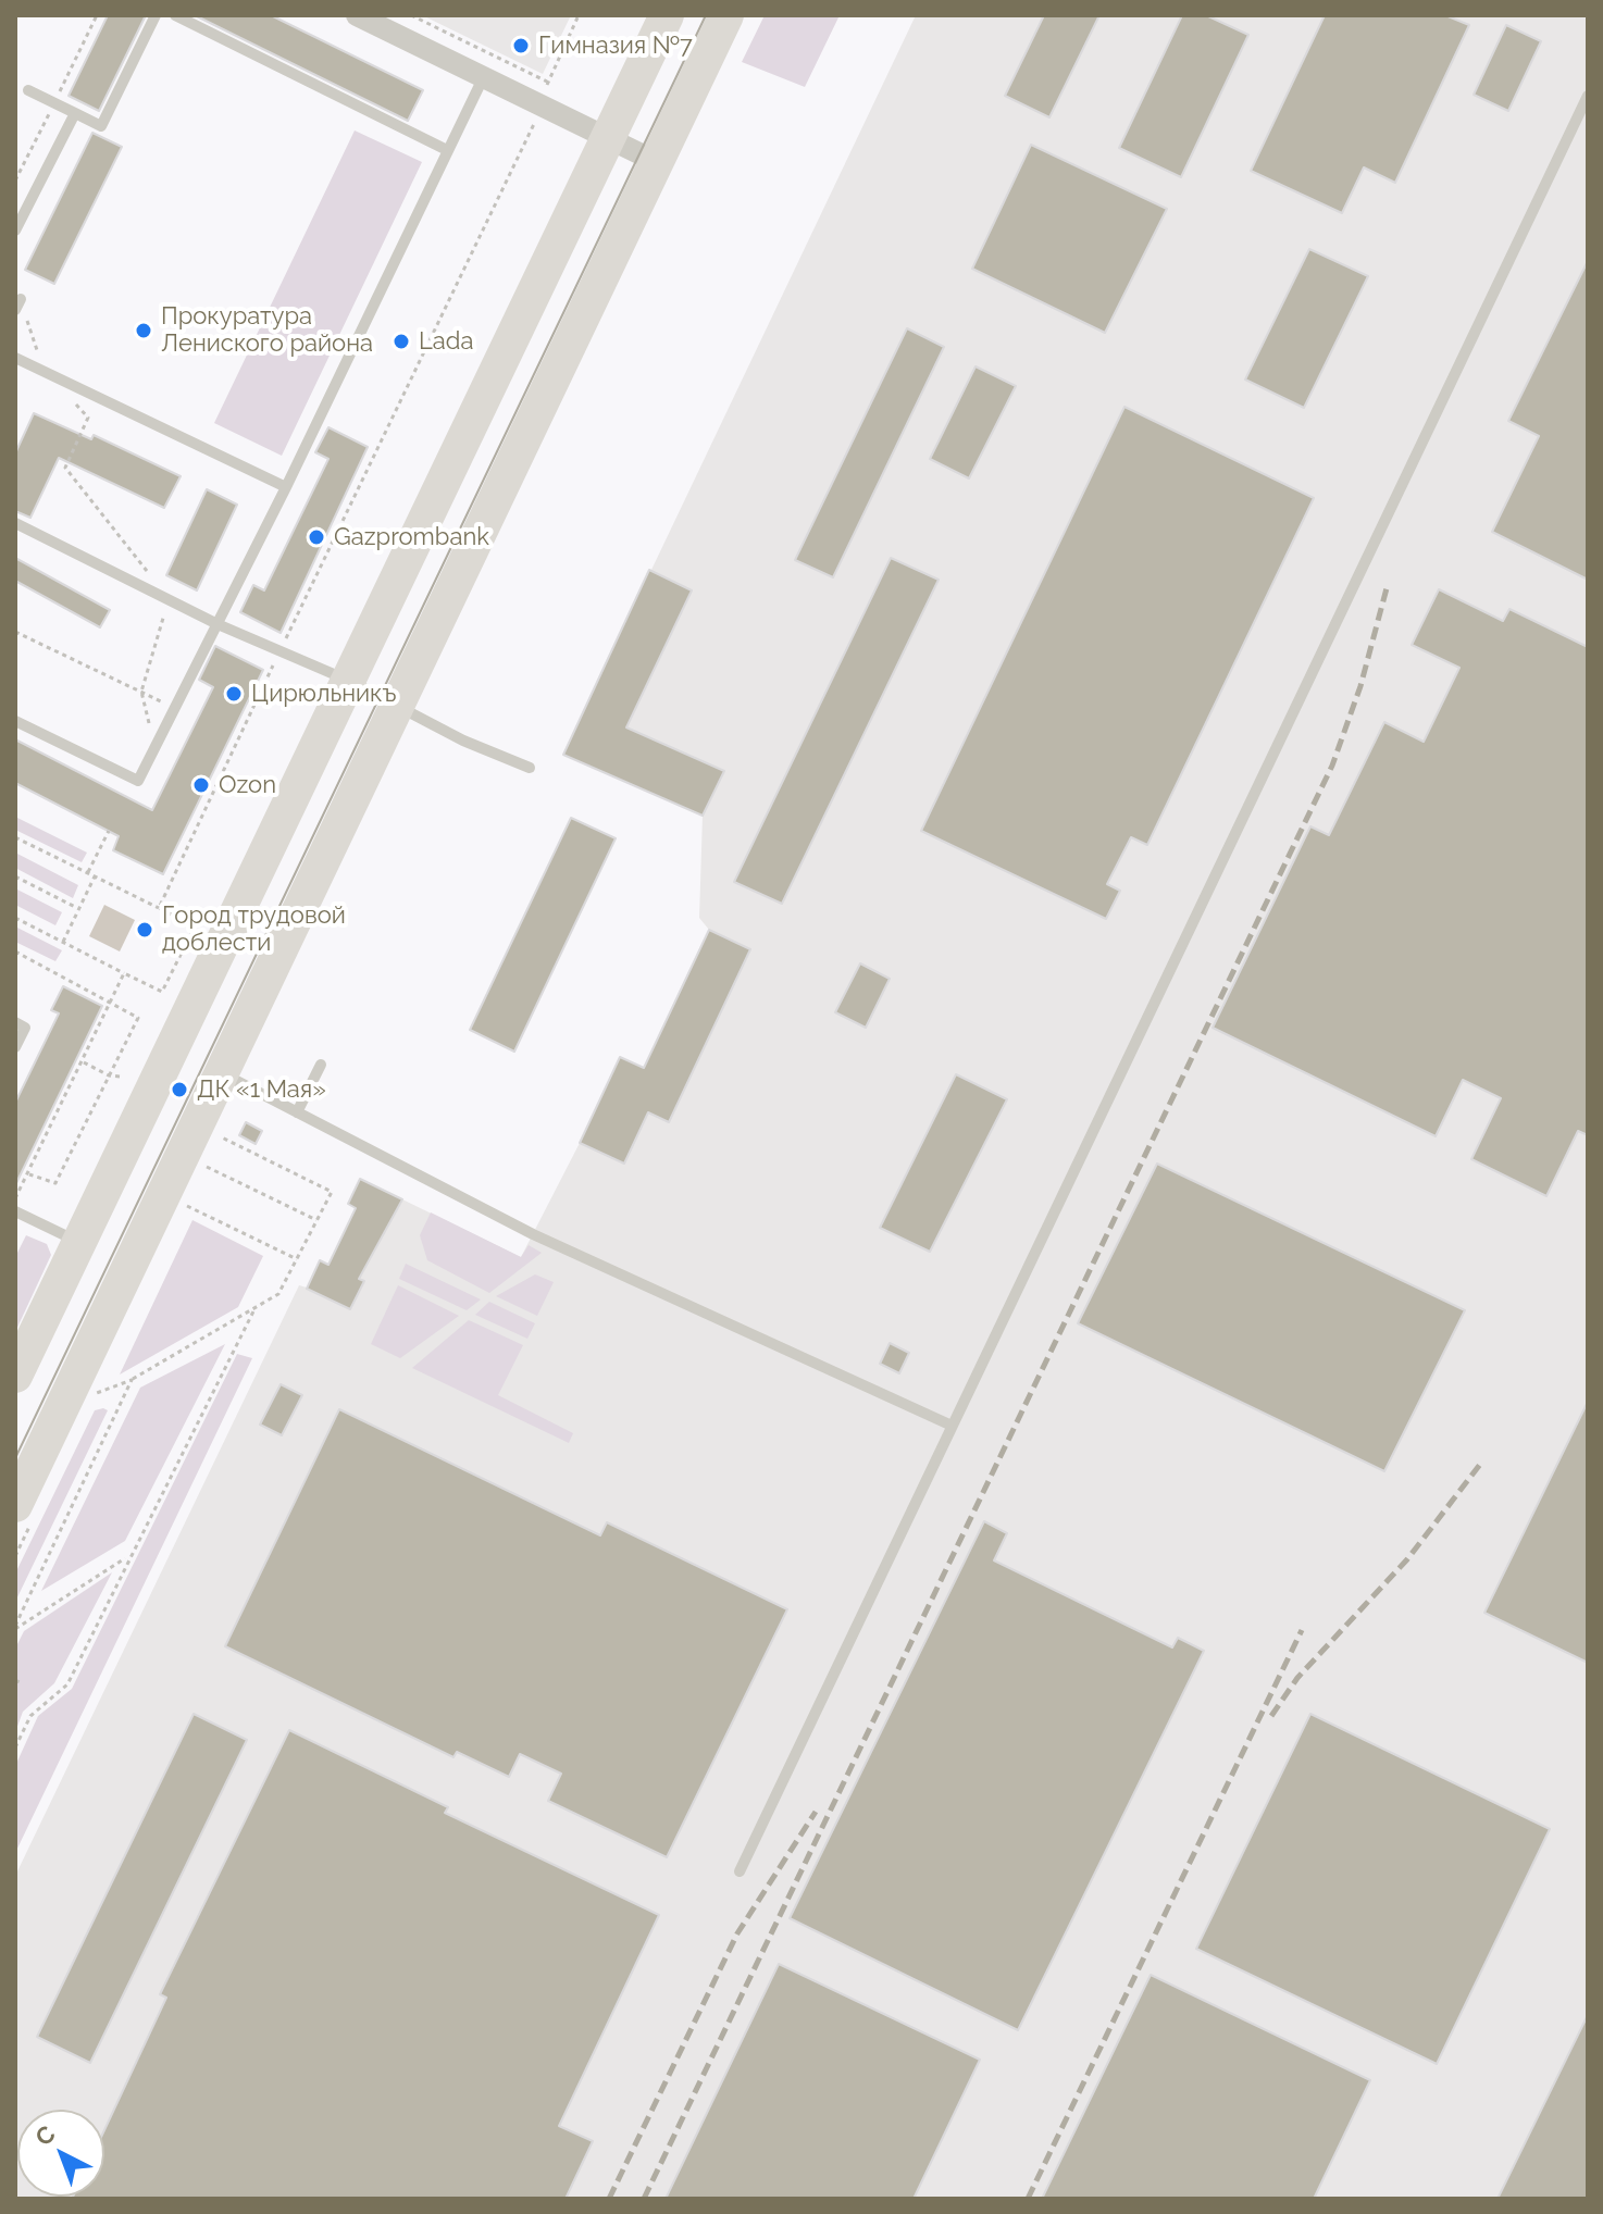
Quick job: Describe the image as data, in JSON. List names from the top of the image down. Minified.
{"places":["Гимназия №7","Прокуратура Лениского района","Lada","Gazprombank","Цирюльникъ","Ozon","Город трудовой доблести","ДК «1 Мая»"],"north":"top left"}
